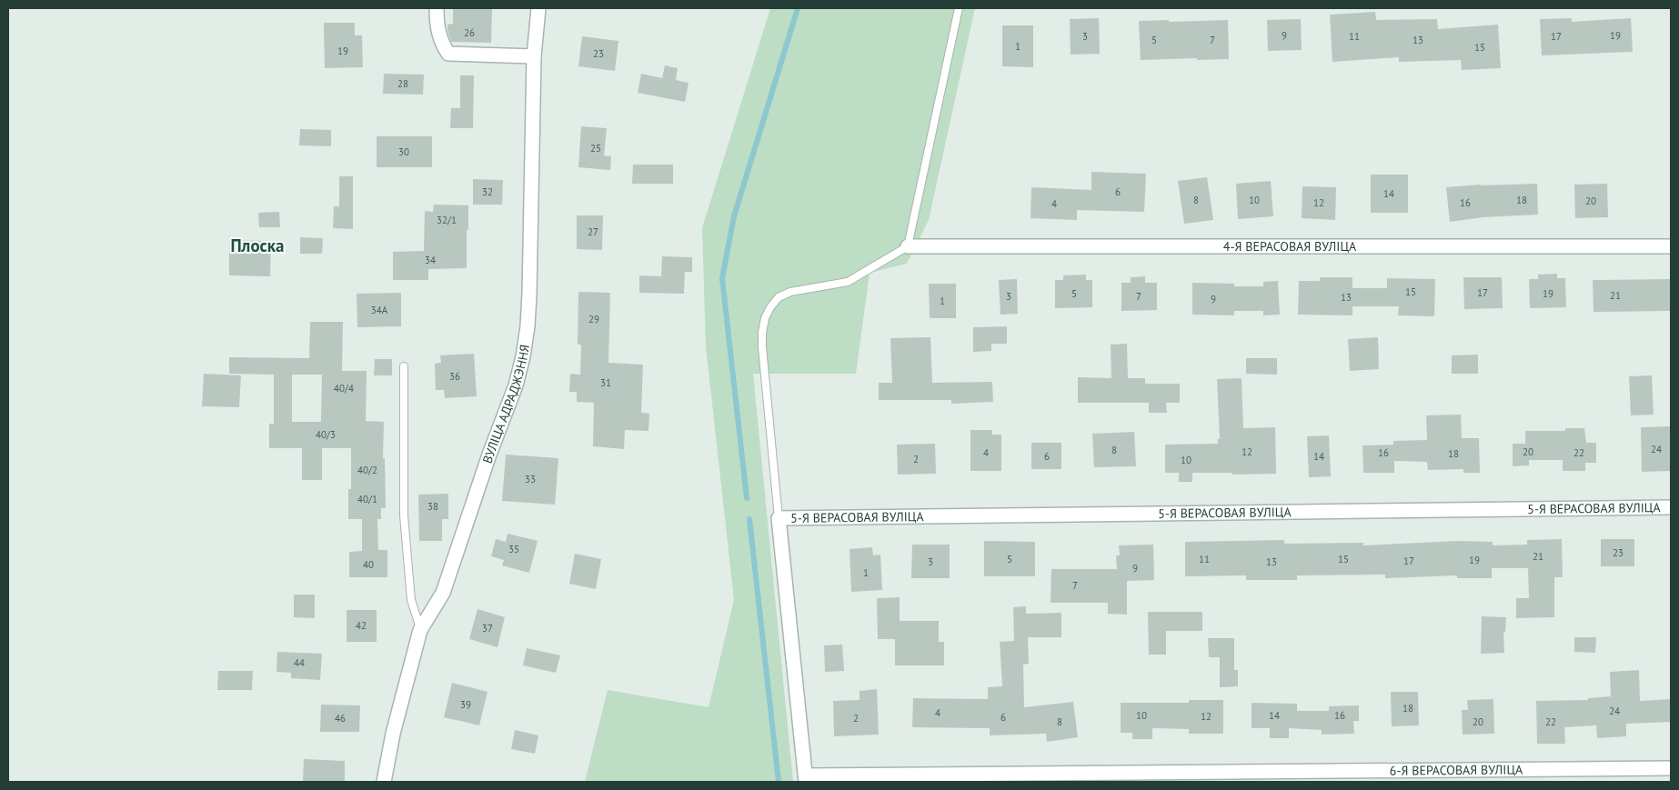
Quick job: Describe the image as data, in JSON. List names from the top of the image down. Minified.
{"streets":{"street":["4-Я ВЕРАСОВАЯ ВУЛІЦА","ВУЛІЦА АДРАДЖЭННЯ","5-Я ВЕРАСОВАЯ ВУЛІЦА","6-Я ВЕРАСОВАЯ ВУЛІЦА"]},"districts":["Плоска"],"house_numbers":["26","9","19","3","11","17","5","7","13","1","15","19","23","28","25","30","32","6","14","8","10","18","20","12","16","4","32/1","27","34","15","17","5","19","21","3","7","13","9","1","34А","29","36","31","40/4","40/3","24","8","12","20","4","16","22","18","6","14","2","10","40/2","33","40/1","38","35","23","21","5","11","15","19","17","3","13","40","9","1","7","42","37","44","39","18","24","4","10","14","16","12","6","46","2","8","20","22"]}
